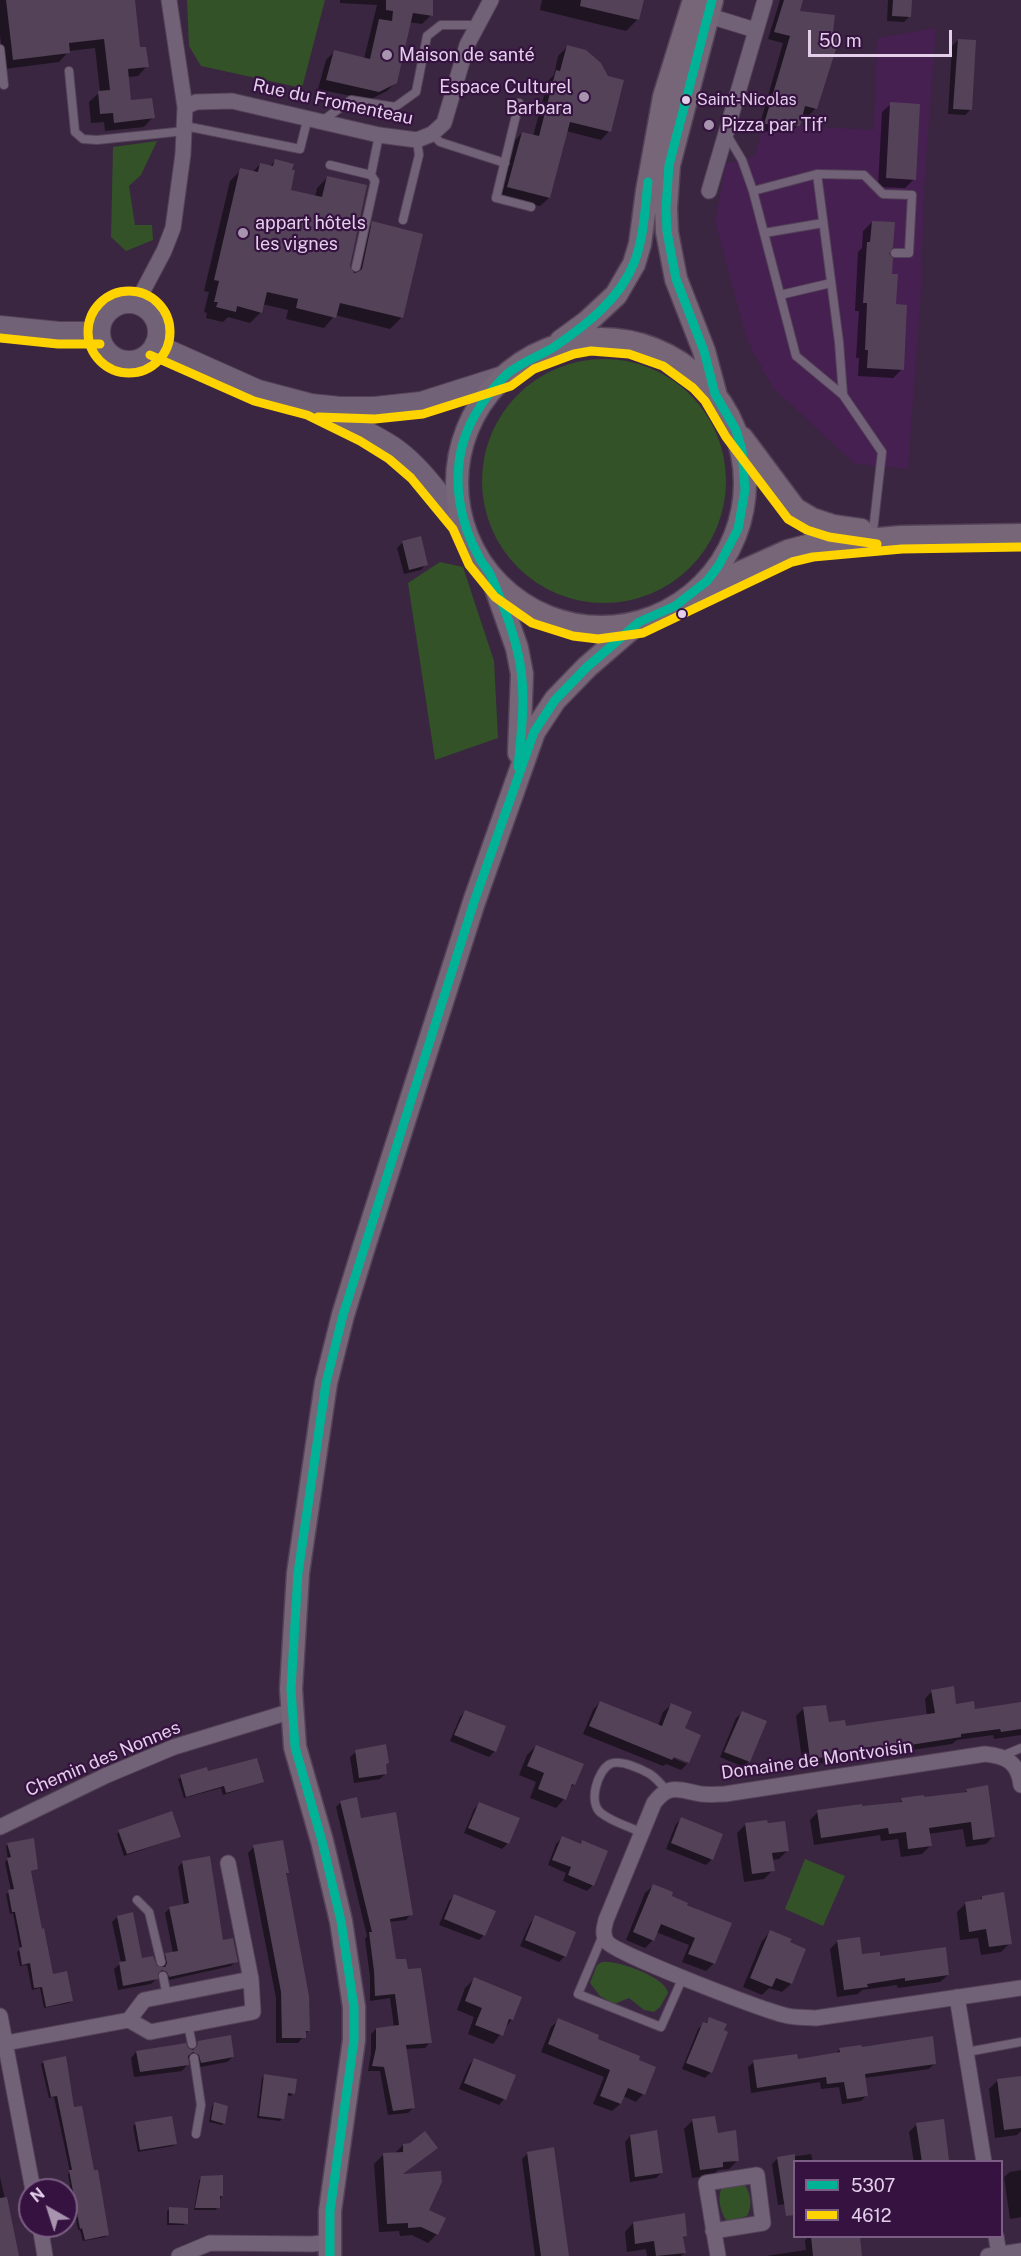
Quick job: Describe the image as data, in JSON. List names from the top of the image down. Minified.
{"streets":{"street":["Rue du Fromenteau","Chemin des Nonnes","Domaine de Montvoisin"]},"places":["Maison de santé","Espace Culturel Barbara","Saint-Nicolas","Pizza par Tif'","appart hôtels les vignes"],"lines":["transit line 5307","transit line 4612"],"legend":["5307","4612"],"scale_bar":"50 m","north":"top left"}
